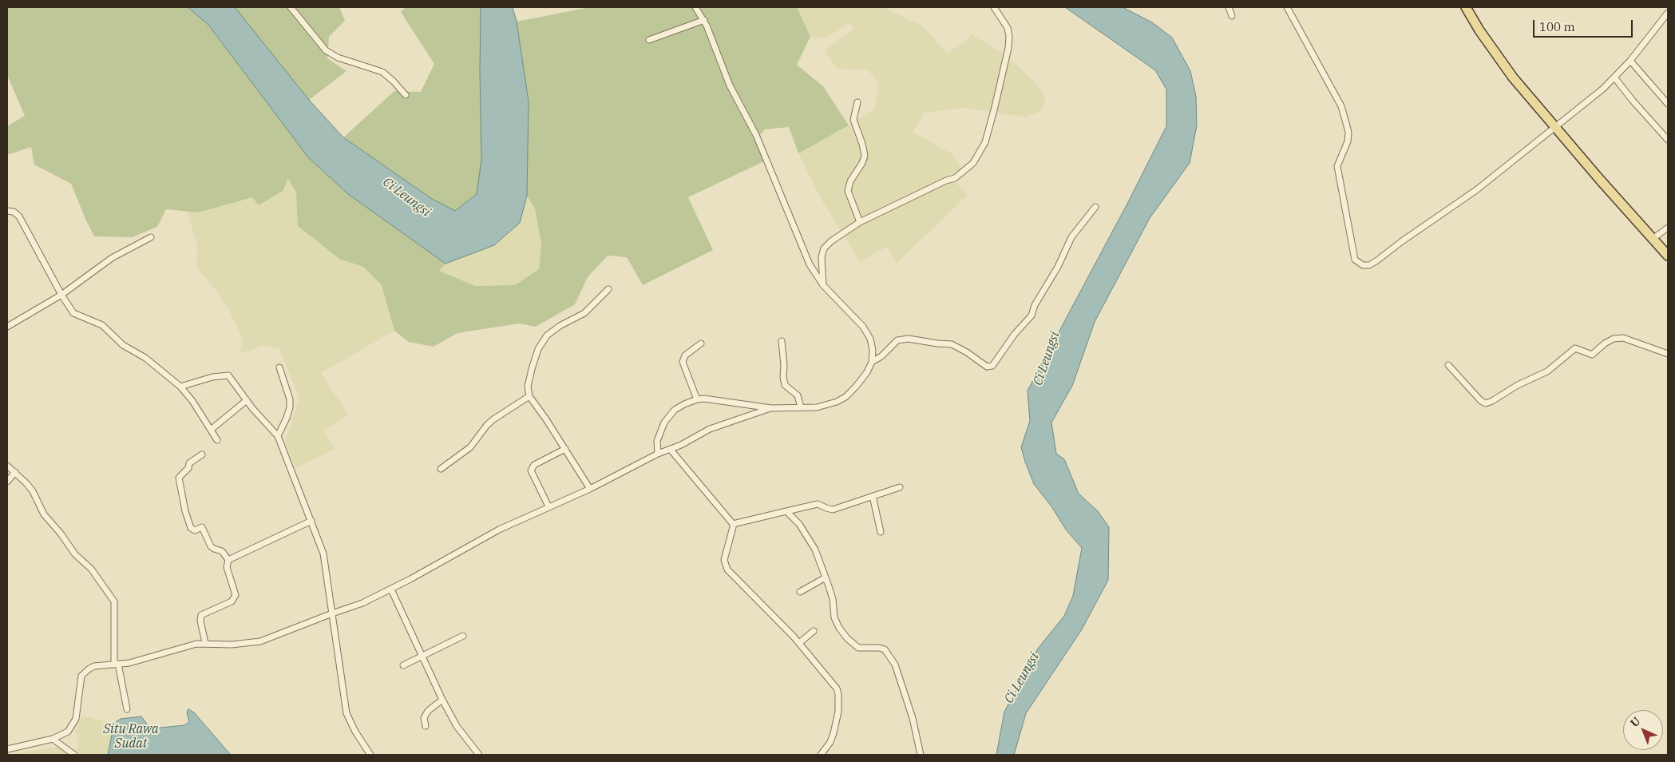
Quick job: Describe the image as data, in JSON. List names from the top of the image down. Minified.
{"water":["Ci Leungsi","Situ Rawa Sudat"],"scale_bar":"100 m","north":"top left"}
